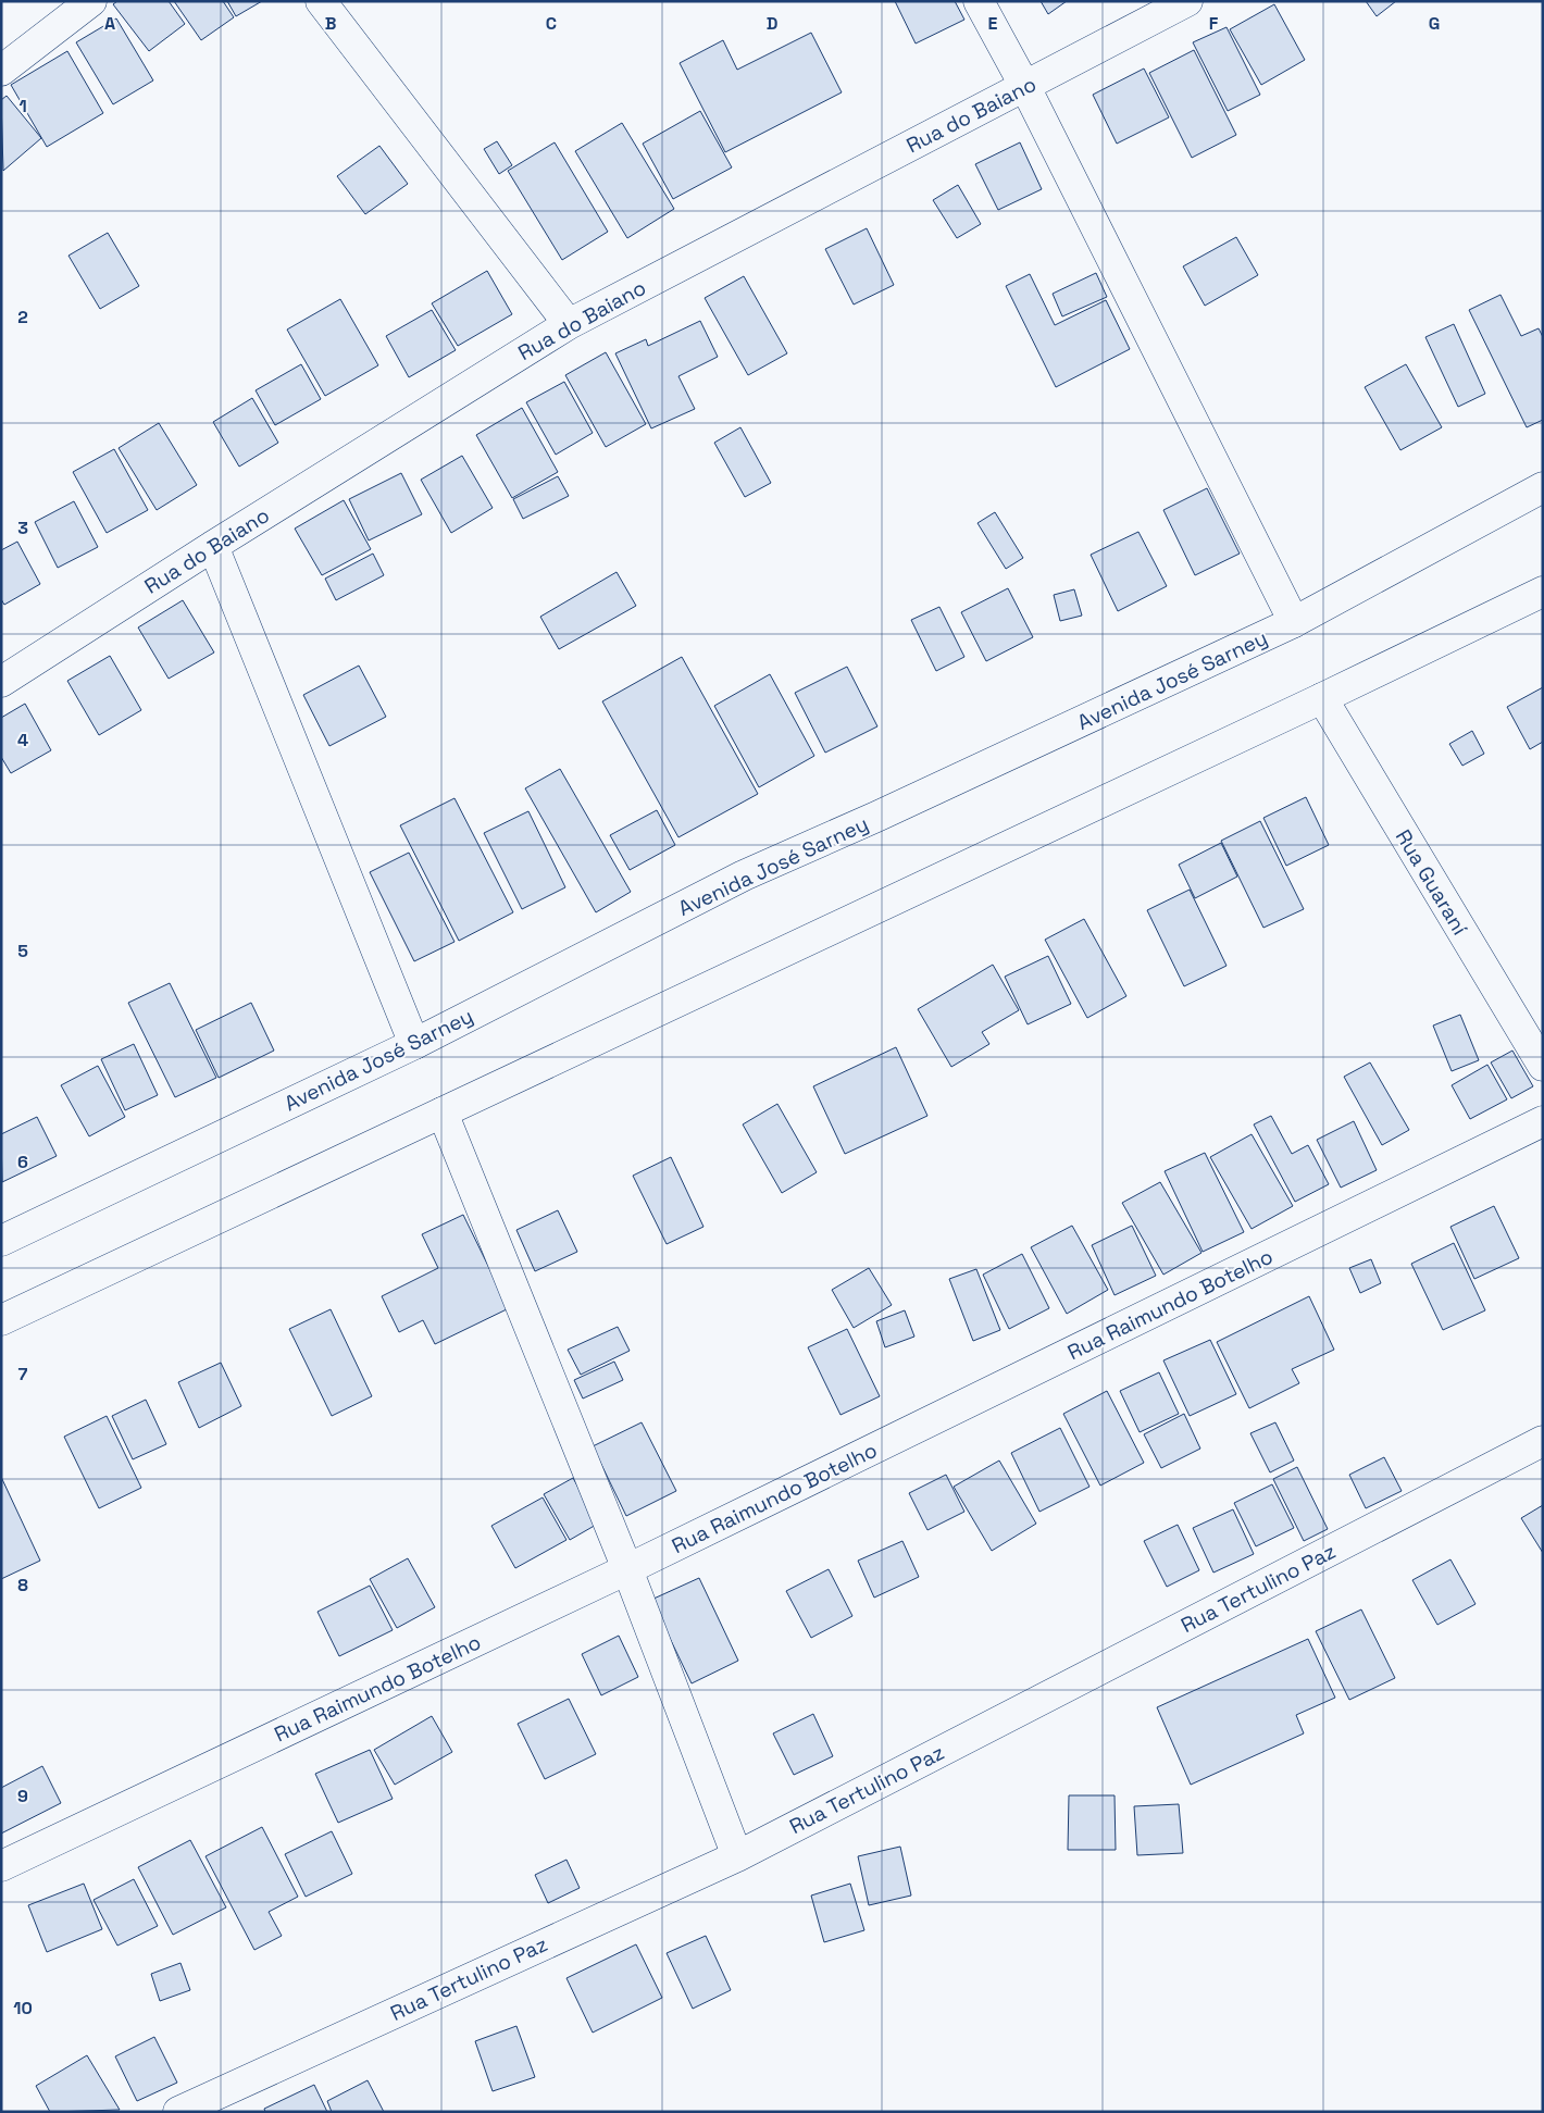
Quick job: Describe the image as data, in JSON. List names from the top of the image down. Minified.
{"streets":{"street":["Rua do Baiano","Avenida José Sarney","Rua Guaraní","Rua Raimundo Botelho","Rua Tertulino Paz"]},"grid":{"columns":["A","B","C","D","E","F","G"],"rows":["1","2","3","4","5","6","7","8","9","10"]}}
